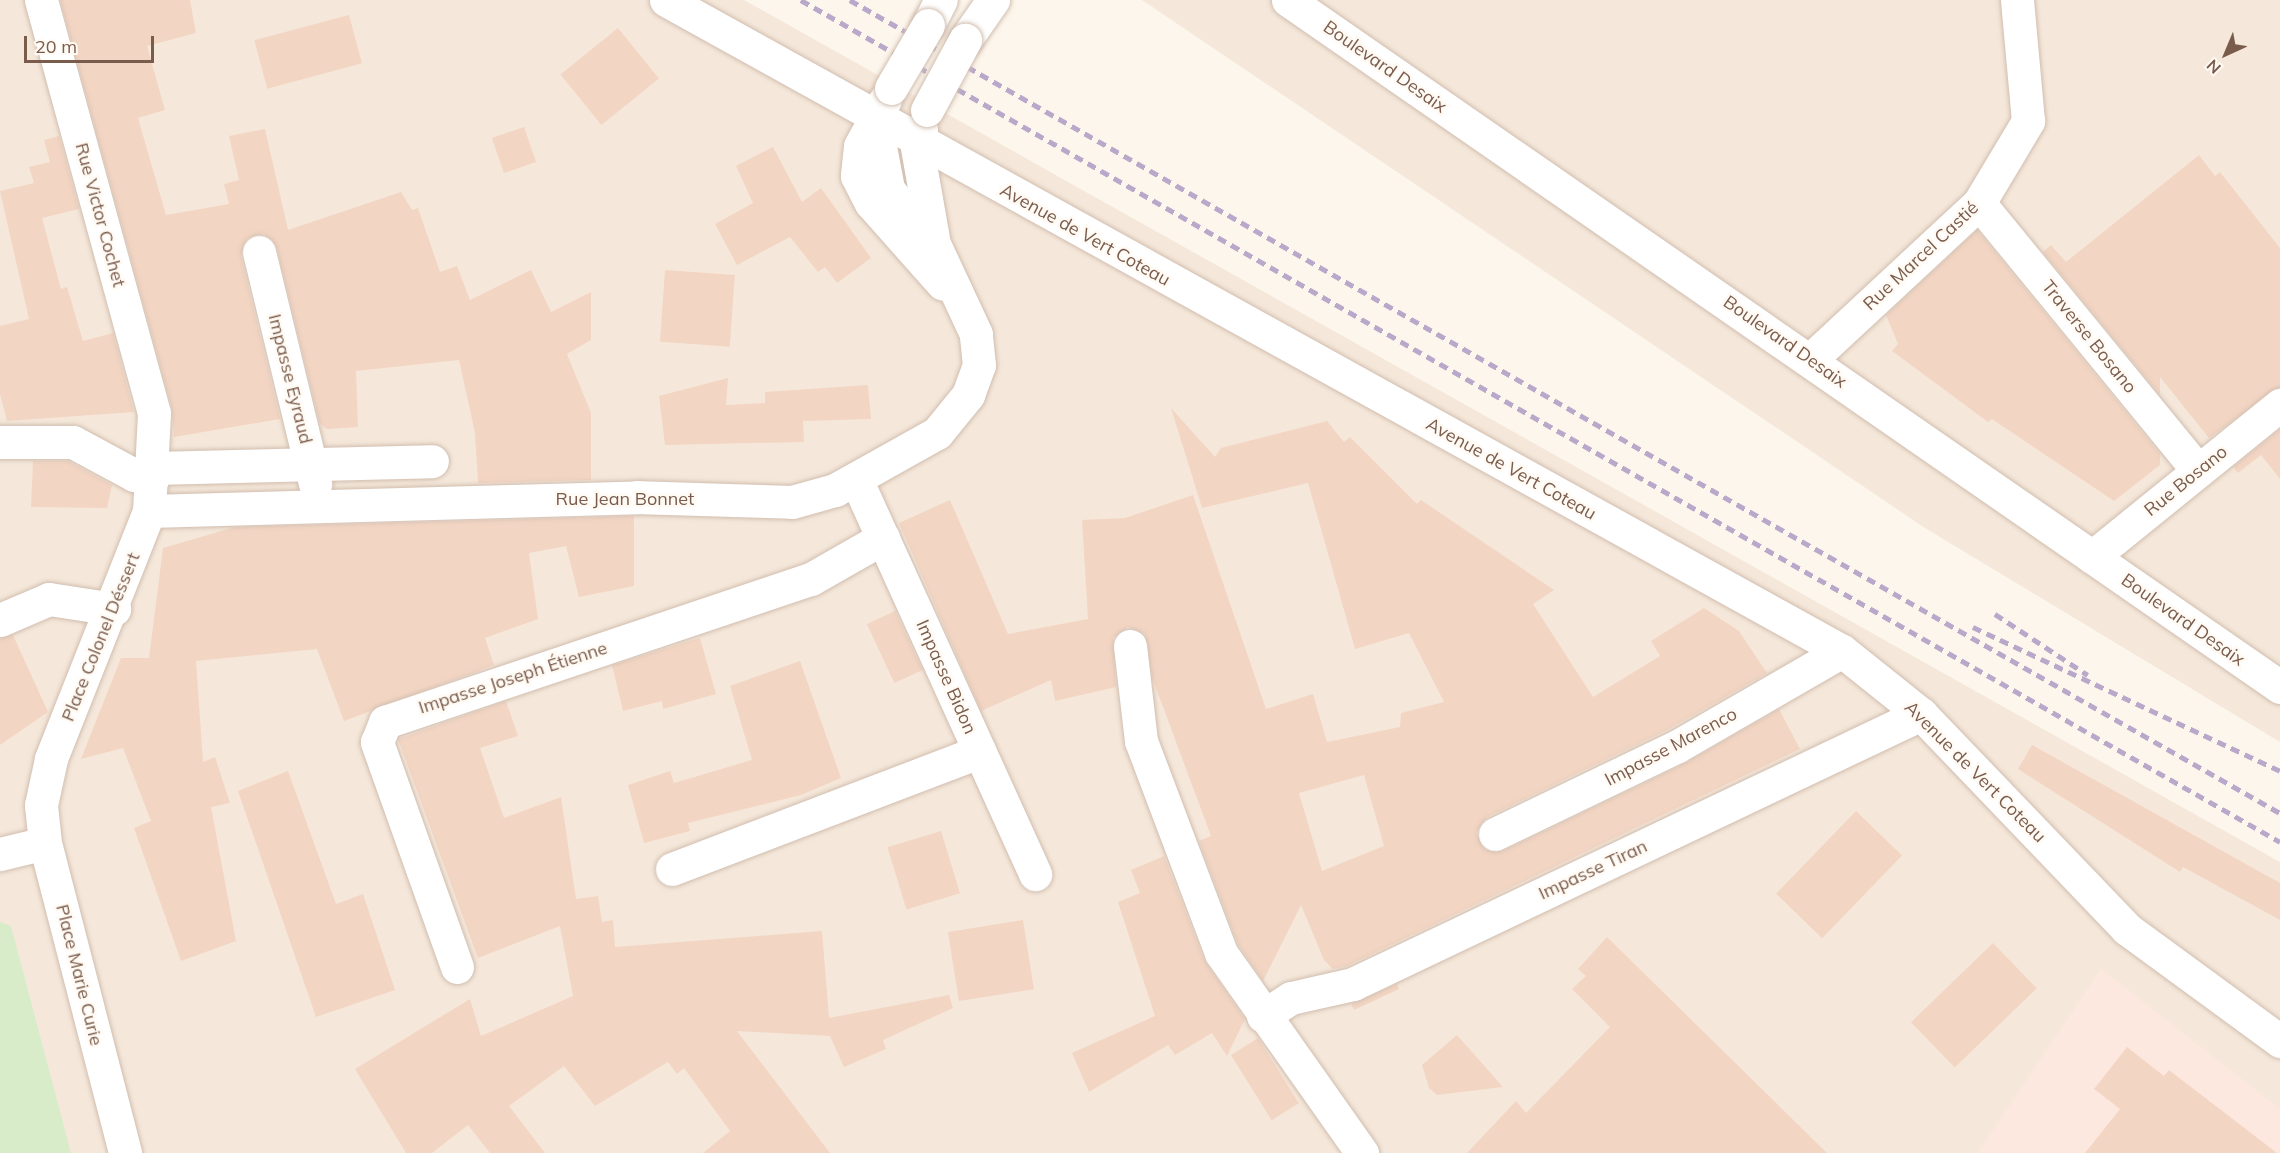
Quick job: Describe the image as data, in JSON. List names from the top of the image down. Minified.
{"streets":{"street":["Boulevard Desaix","Rue Victor Cochet","Avenue de Vert Coteau","Rue Marcel Castié","Traverse Bosano","Impasse Eyraud","Rue Bosano","Rue Jean Bonnet","Place Colonel Déssert","Impasse Bidon","Impasse Joseph Étienne","Impasse Marenco","Impasse Tiran","Place Marie Curie"]},"crossings":[["Boulevard Desaix","Rue Marcel Castié"],["Boulevard Desaix","Rue Bosano"],["Rue Victor Cochet","Place Colonel Déssert"],["Avenue de Vert Coteau","Rue Jean Bonnet"],["Avenue de Vert Coteau","Impasse Marenco"],["Avenue de Vert Coteau","Impasse Tiran"],["Rue Marcel Castié","Traverse Bosano"],["Traverse Bosano","Rue Bosano"],["Impasse Eyraud","Rue Jean Bonnet"],["Rue Jean Bonnet","Place Colonel Déssert"],["Rue Jean Bonnet","Impasse Bidon"],["Place Colonel Déssert","Place Marie Curie"],["Impasse Bidon","Impasse Joseph Étienne"]],"scale_bar":"20 m","north":"bottom left"}
